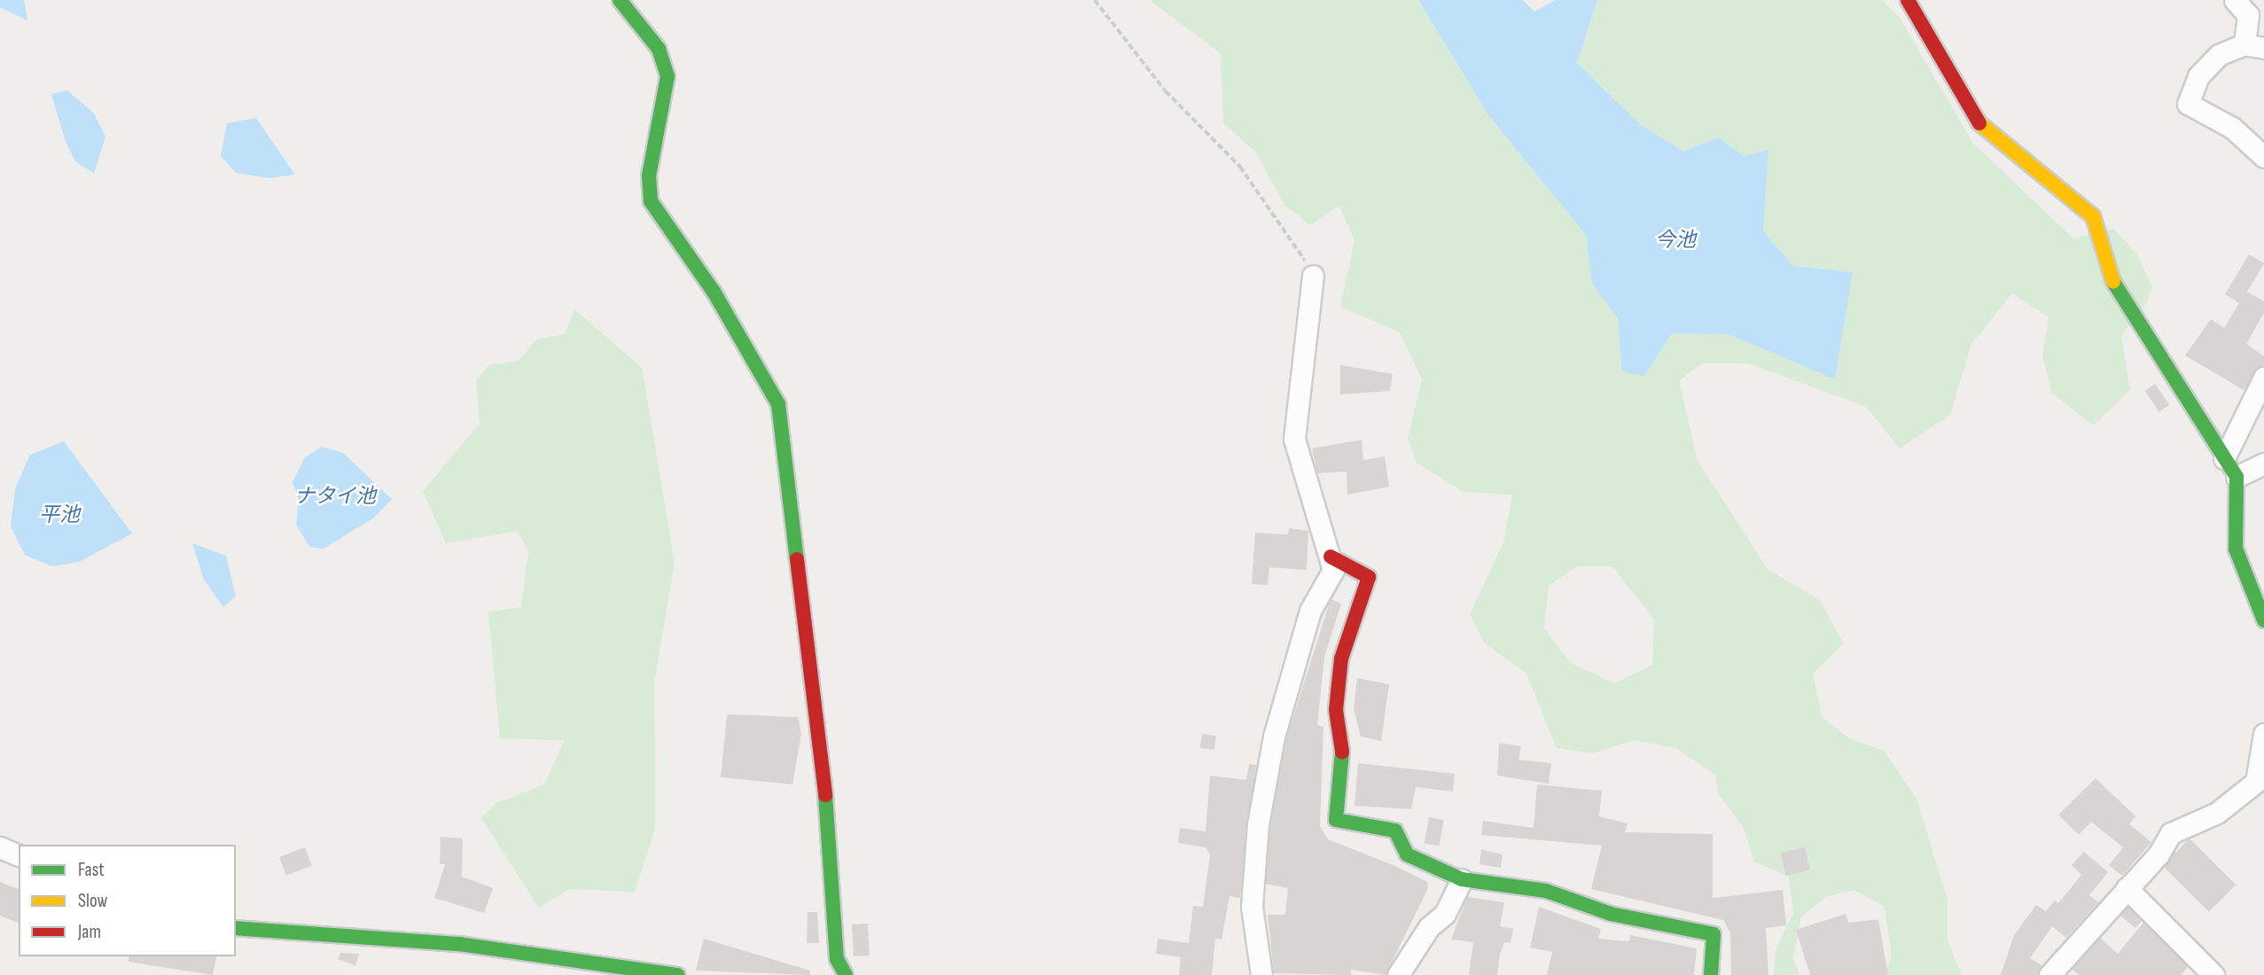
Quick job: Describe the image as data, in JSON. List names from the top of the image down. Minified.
{"water":["今池","ナタイ池","平池"],"legend":["Fast","Slow","Jam"]}
